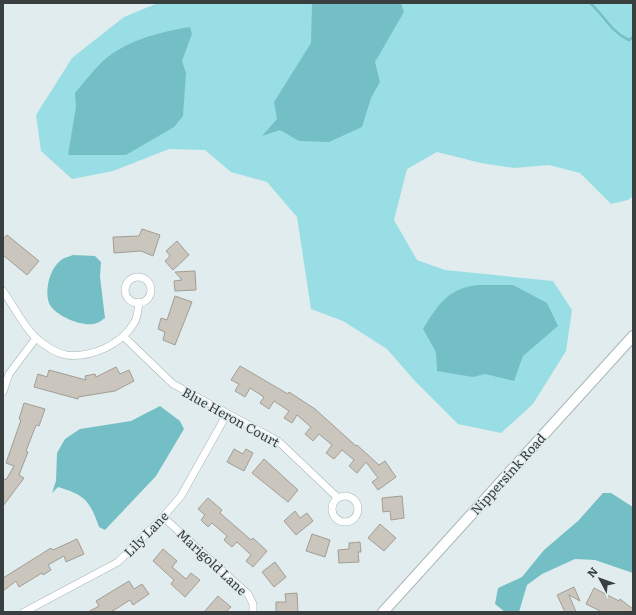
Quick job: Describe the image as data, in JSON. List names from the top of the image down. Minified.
{"streets":{"street":["Blue Heron Court","Nippersink Road","Lily Lane","Marigold Lane"]},"crossings":[["Blue Heron Court","Lily Lane"],["Lily Lane","Marigold Lane"]],"north":"top left"}
